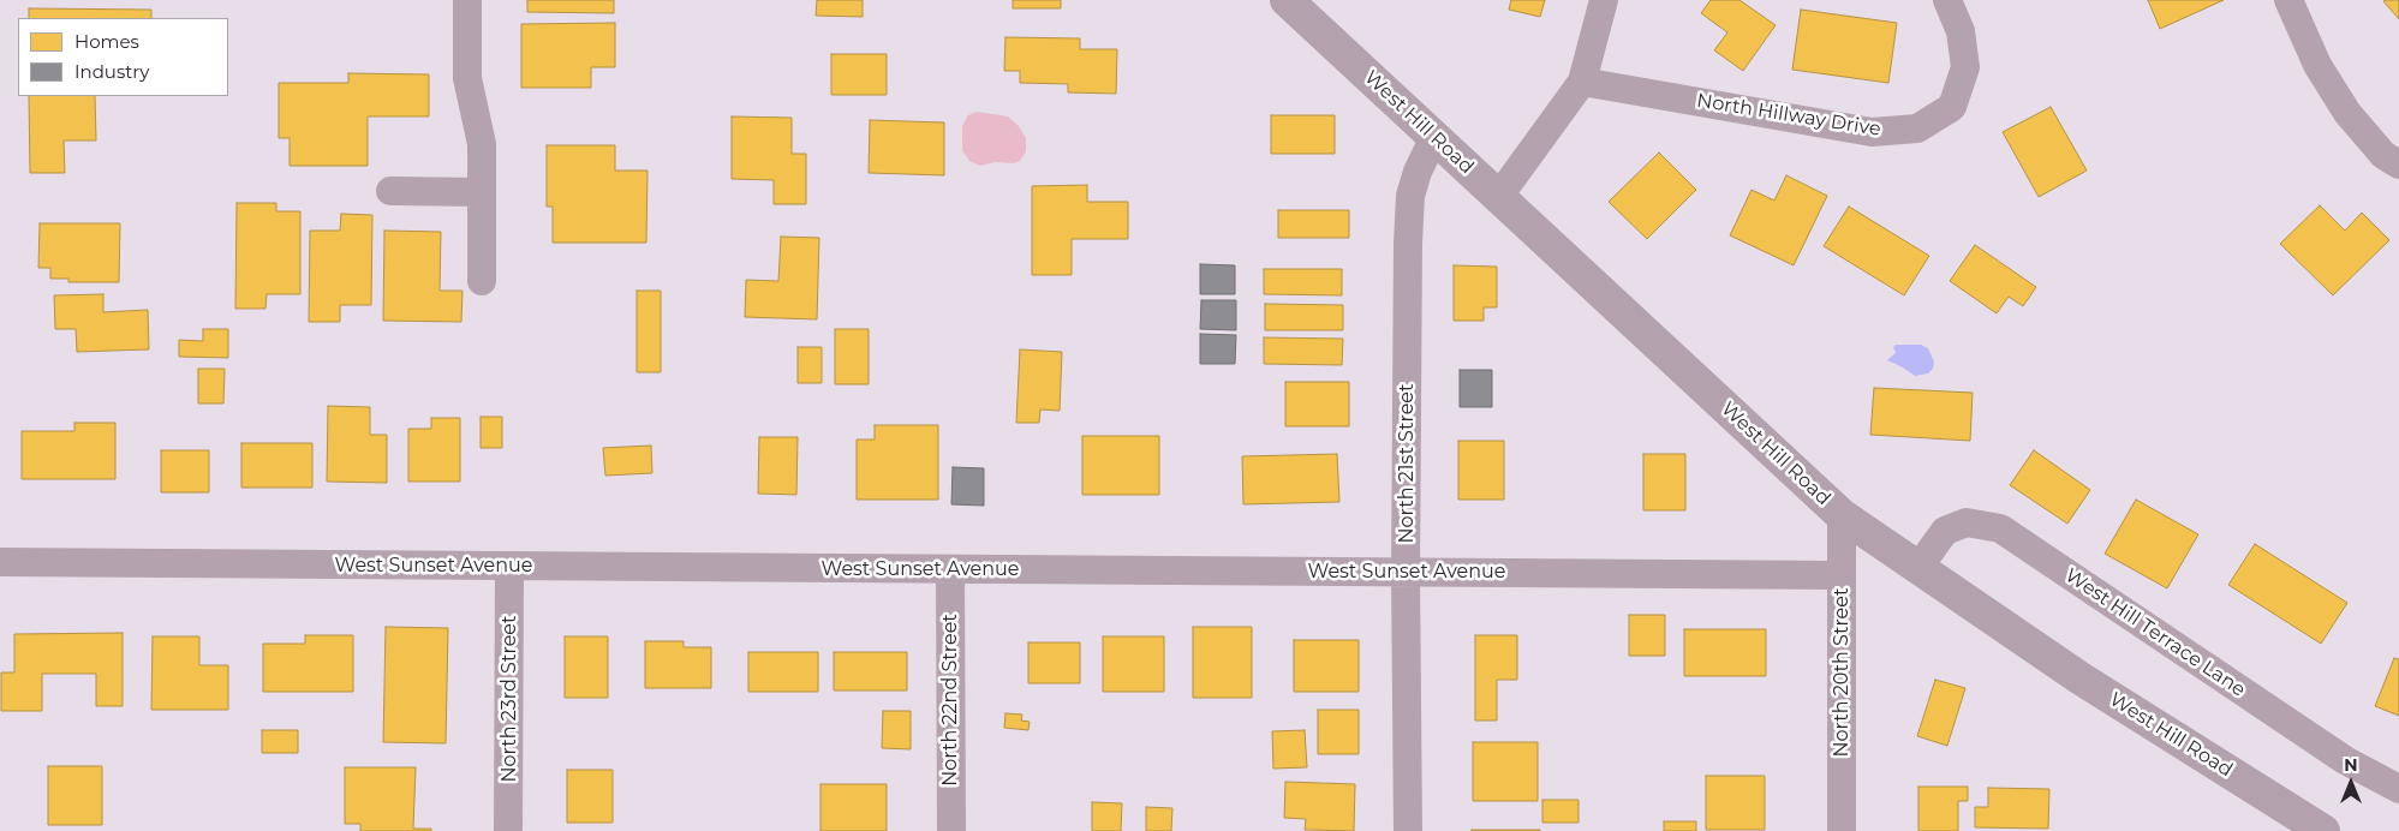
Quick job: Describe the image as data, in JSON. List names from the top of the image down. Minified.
{"streets":{"street":["North Hillway Drive","West Hill Road","North 21st Street","West Sunset Avenue","West Hill Terrace Lane","North 20th Street","North 23rd Street","North 22nd Street"]},"crossings":[["West Hill Road","North 21st Street"],["West Hill Road","West Hill Terrace Lane"],["West Hill Road","North 20th Street"],["North 21st Street","West Sunset Avenue"],["West Sunset Avenue","North 20th Street"],["West Sunset Avenue","North 23rd Street"],["West Sunset Avenue","North 22nd Street"]],"legend":["Homes","Industry"],"north":"top"}
